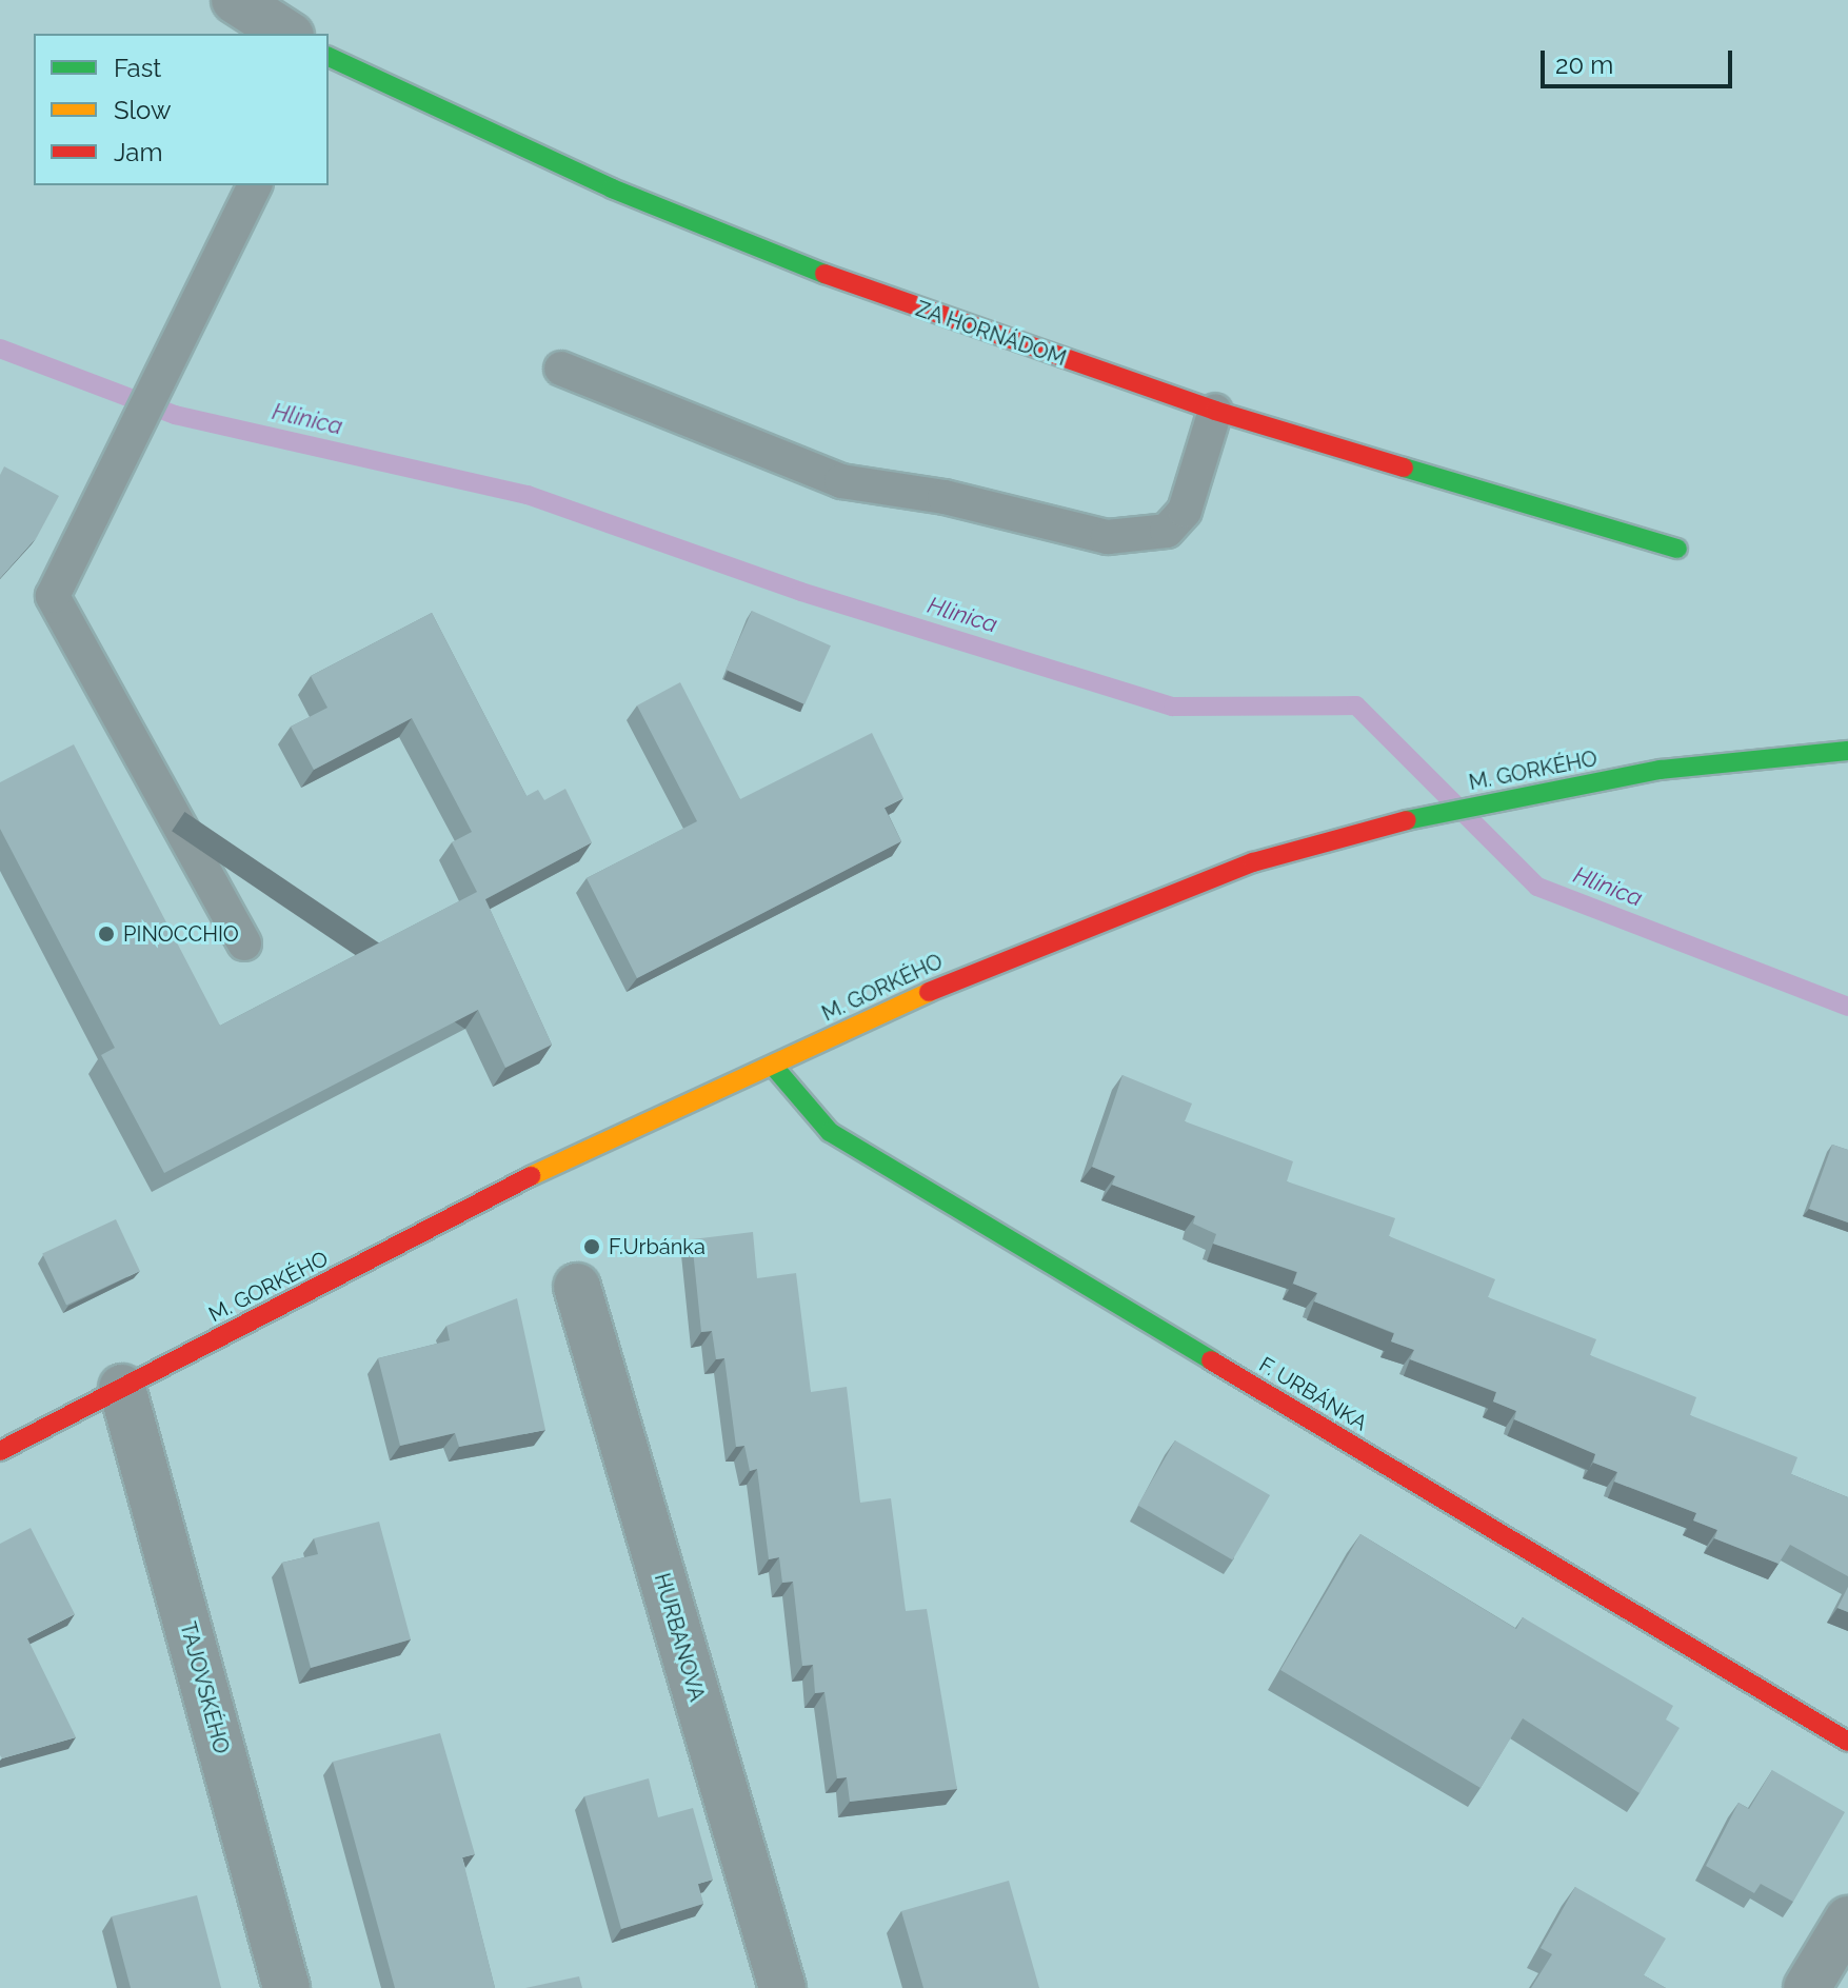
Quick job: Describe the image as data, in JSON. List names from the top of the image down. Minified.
{"streets":{"street":["ZA HORNÁDOM","M. GORKÉHO","F. URBÁNKA","HURBANOVA","TAJOVSKÉHO"]},"crossings":[["M. GORKÉHO","F. URBÁNKA"],["M. GORKÉHO","TAJOVSKÉHO"]],"water":["Hlinica"],"places":["PINOCCHIO","F.Urbánka"],"legend":["Fast","Slow","Jam"],"scale_bar":"20 m"}
